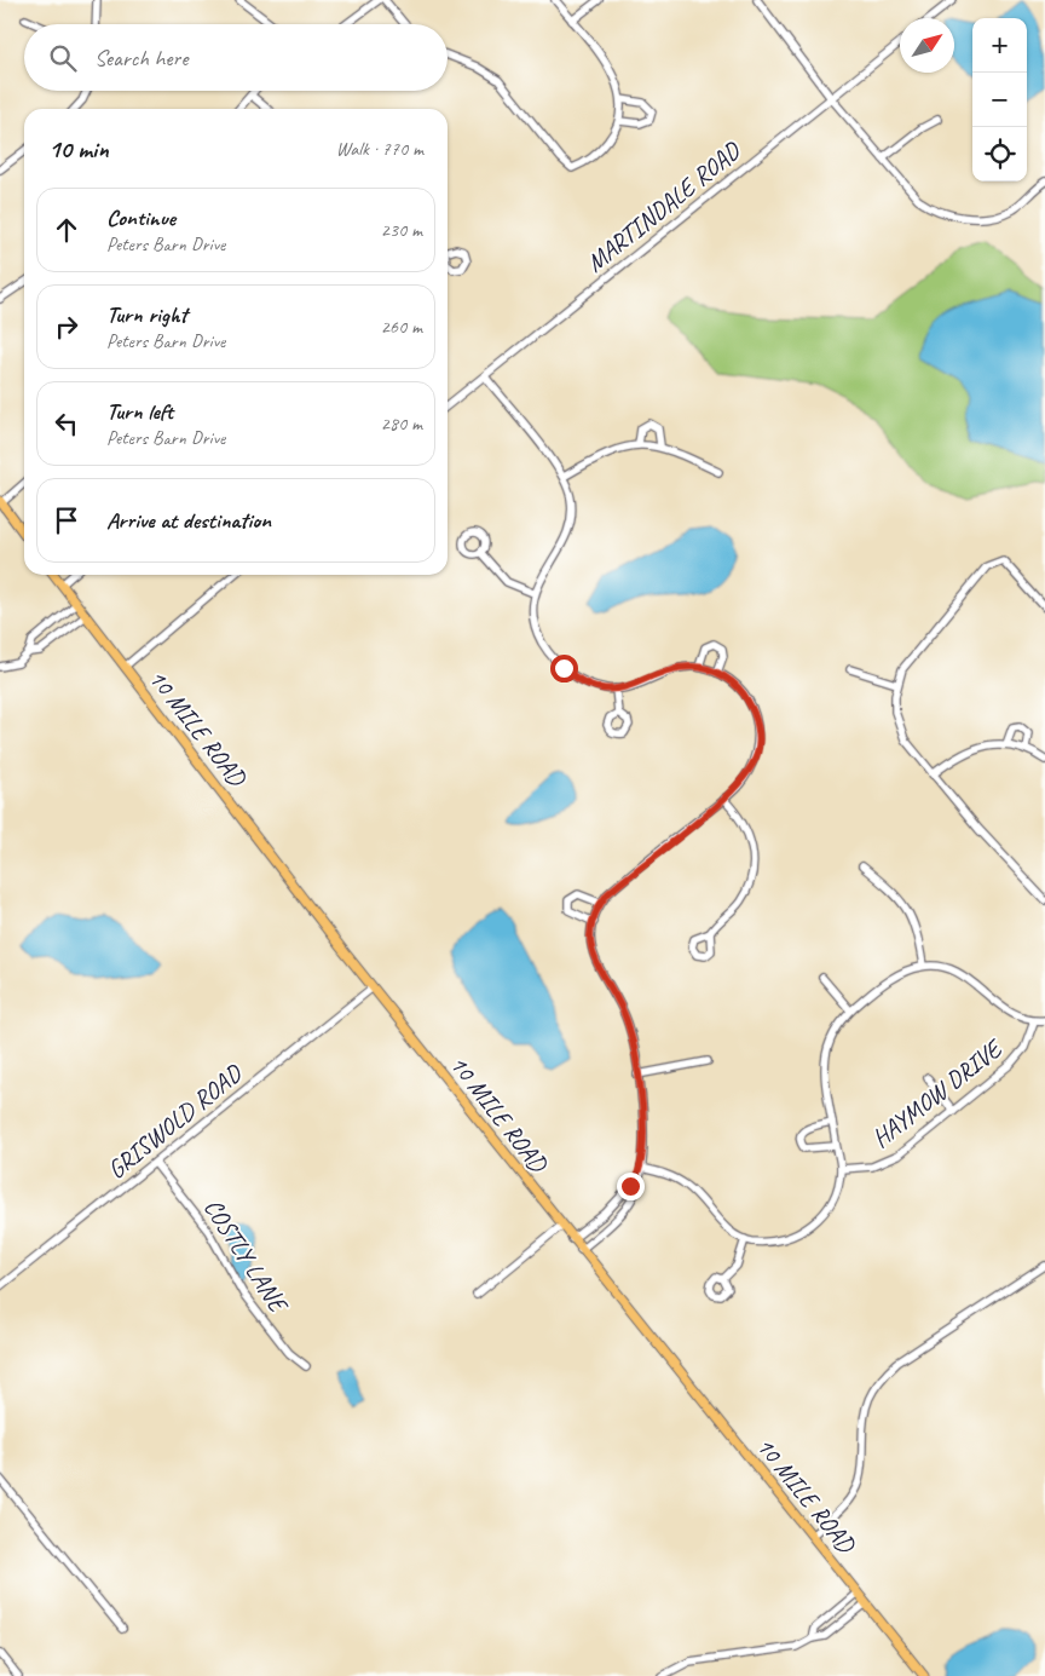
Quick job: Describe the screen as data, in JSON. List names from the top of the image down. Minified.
{"streets":{"main road":["10 MILE ROAD"],"street":["MARTINDALE ROAD","HAYMOW DRIVE","GRISWOLD ROAD","COSTLY LANE"]},"crossings":[["10 MILE ROAD","GRISWOLD ROAD"],["GRISWOLD ROAD","COSTLY LANE"]],"north":"top right","page":{"map_buttons":["+","−"],"search":"Search here","heading":["10 min","Walk · 770 m"],"list":[["Continue","Peters Barn Drive","230 m"],["Turn right","Peters Barn Drive","260 m"],["Turn left","Peters Barn Drive","280 m"],"Arrive at destination"]}}
